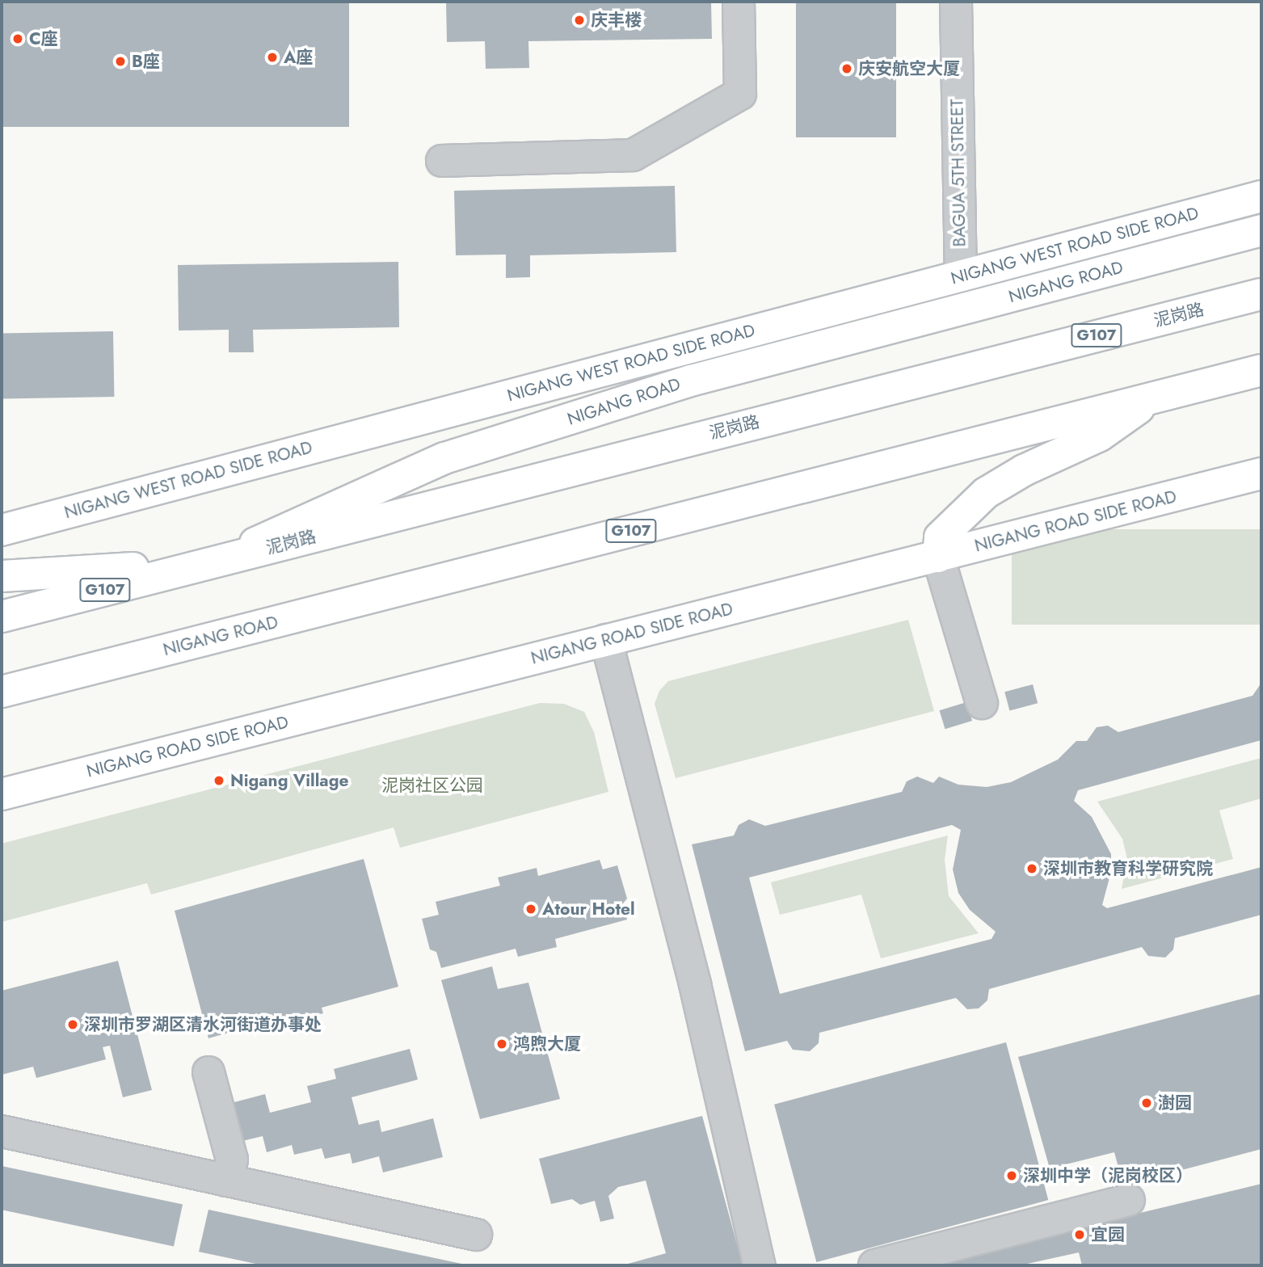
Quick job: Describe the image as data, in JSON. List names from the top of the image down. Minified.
{"streets":{"main road":["NIGANG WEST ROAD SIDE ROAD","NIGANG ROAD","泥岗路","G107","NIGANG ROAD SIDE ROAD"],"street":["BAGUA 5TH STREET"]},"crossings":[["BAGUA 5TH STREET","NIGANG WEST ROAD SIDE ROAD"],["NIGANG ROAD","泥岗路"]],"parks":["泥岗社区公园"],"places":["庆丰楼","C座","A座","B座","庆安航空大厦","Nigang Village","深圳市教育科学研究院","Atour Hotel","深圳市罗湖区清水河街道办事处","鸿煦大厦","澍园","深圳中学（泥岗校区）","宜园"]}
